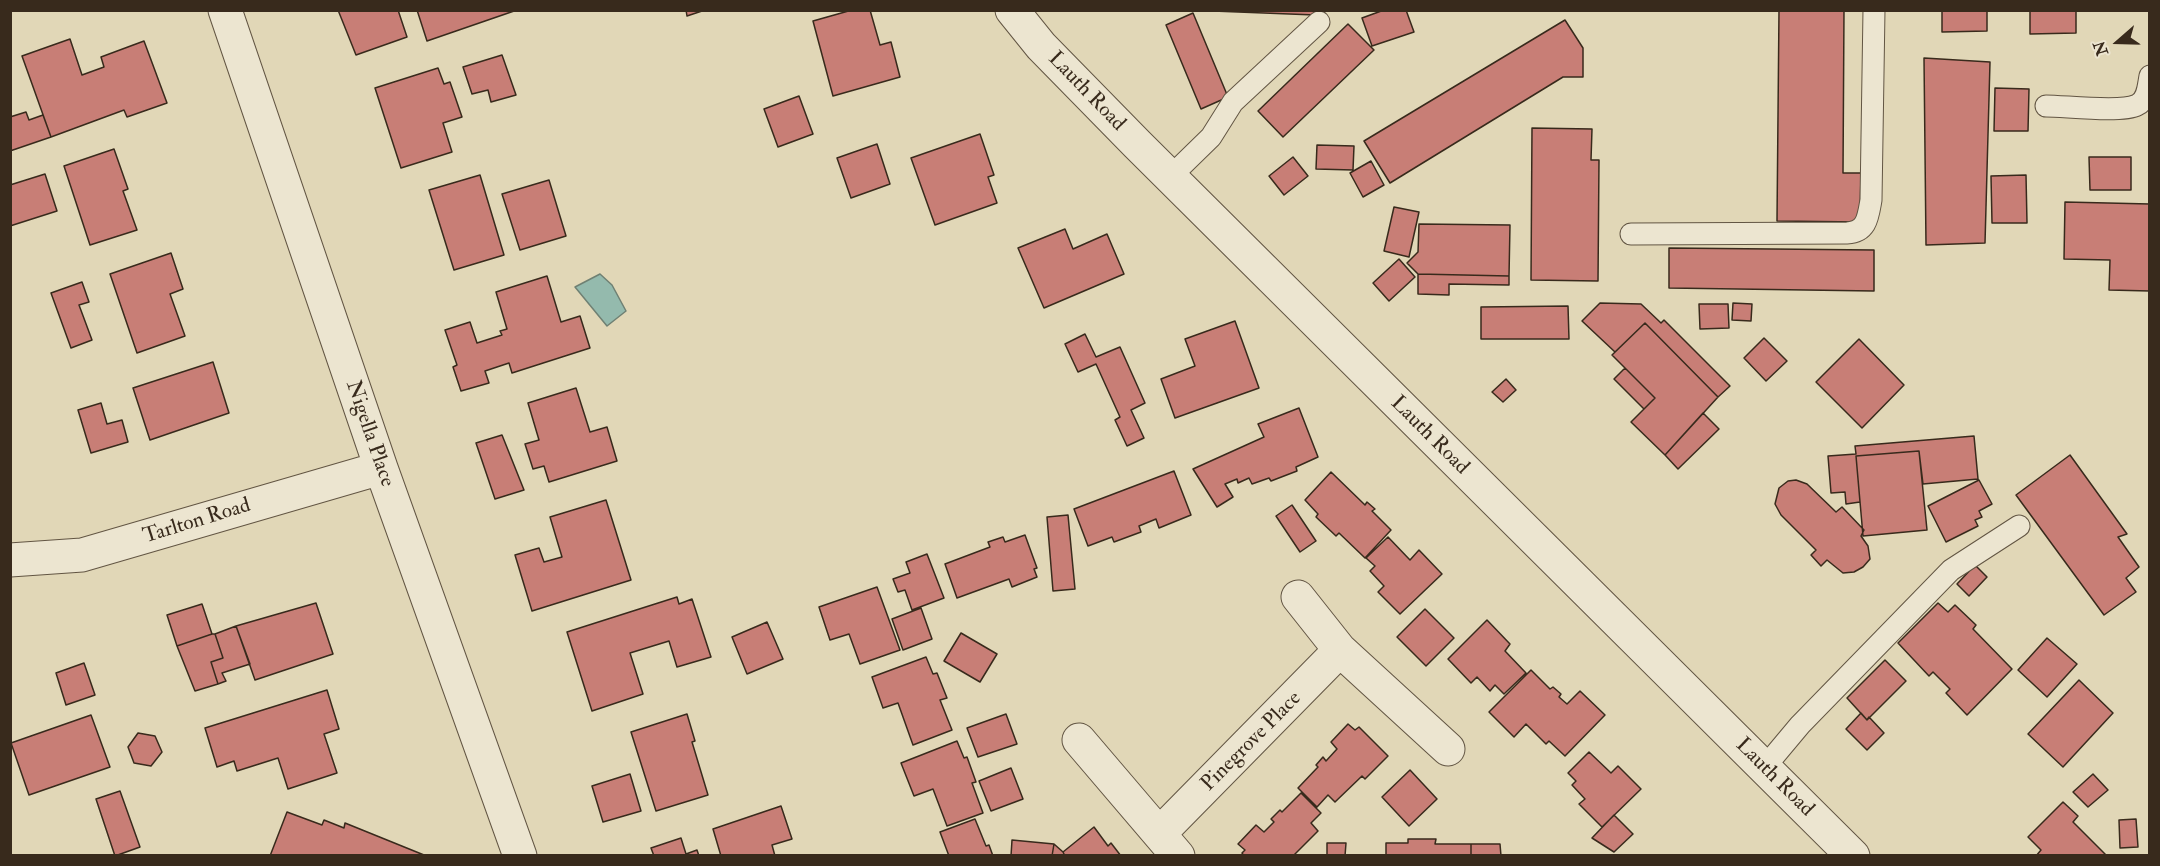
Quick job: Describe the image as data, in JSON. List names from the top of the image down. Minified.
{"streets":{"street":["Lauth Road","Nigella Place","Tarlton Road","Pinegrove Place"]},"crossings":[["Nigella Place","Tarlton Road"]],"north":"left"}
